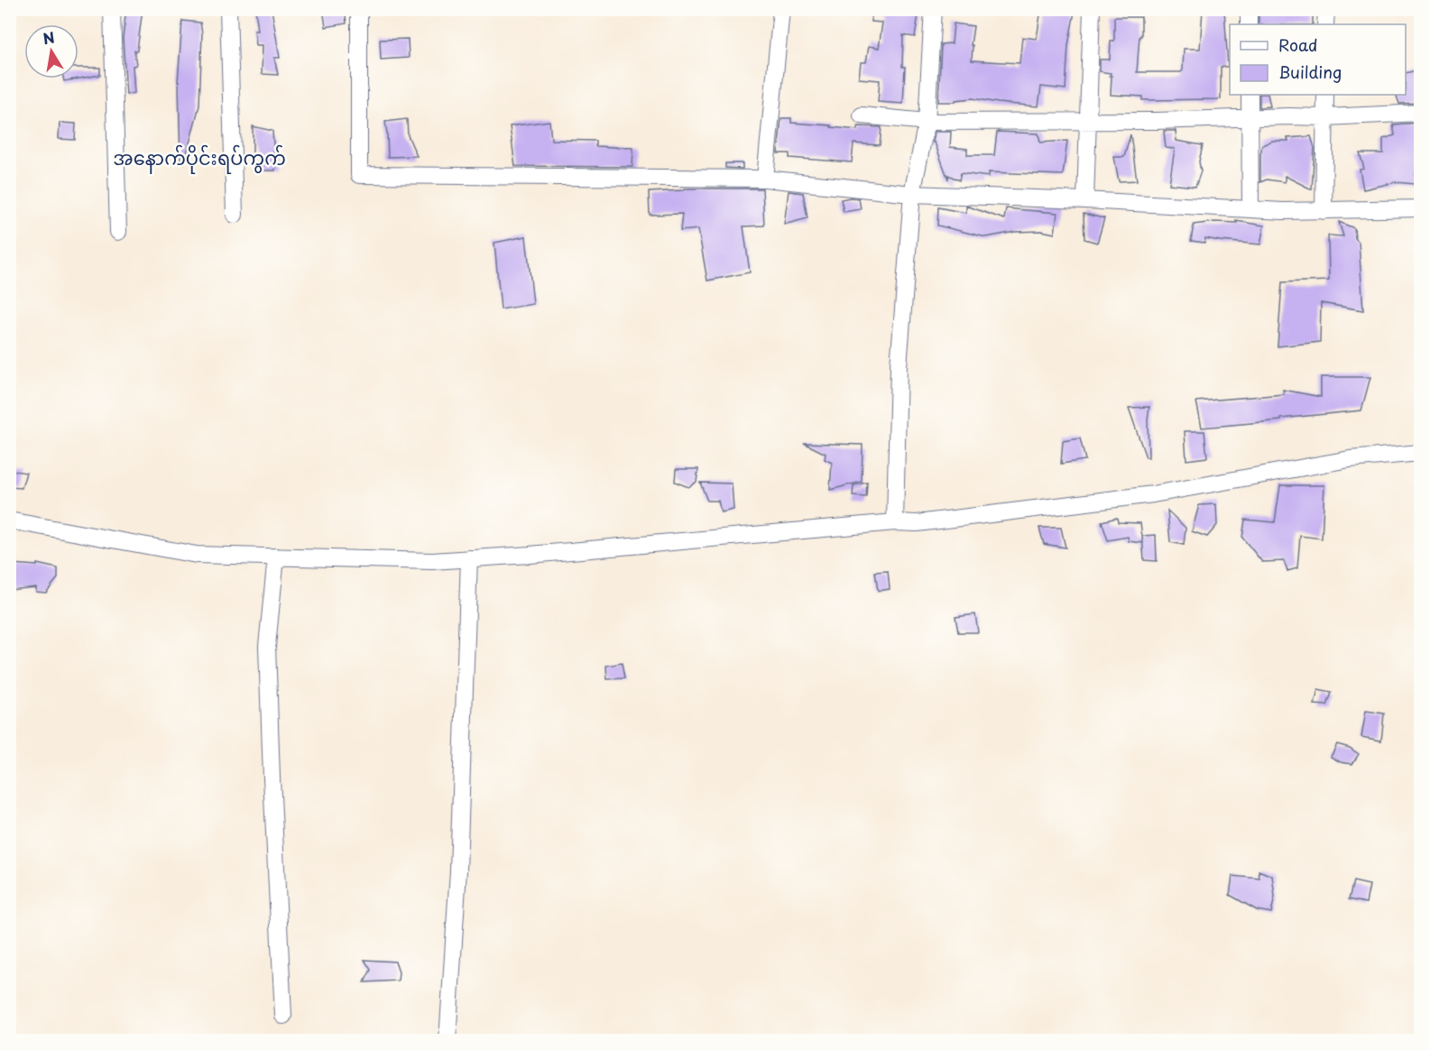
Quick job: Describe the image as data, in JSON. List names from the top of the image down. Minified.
{"districts":["အနောက်ပိုင်းရပ်ကွက်"],"legend":["Road","Building"],"north":"top"}
